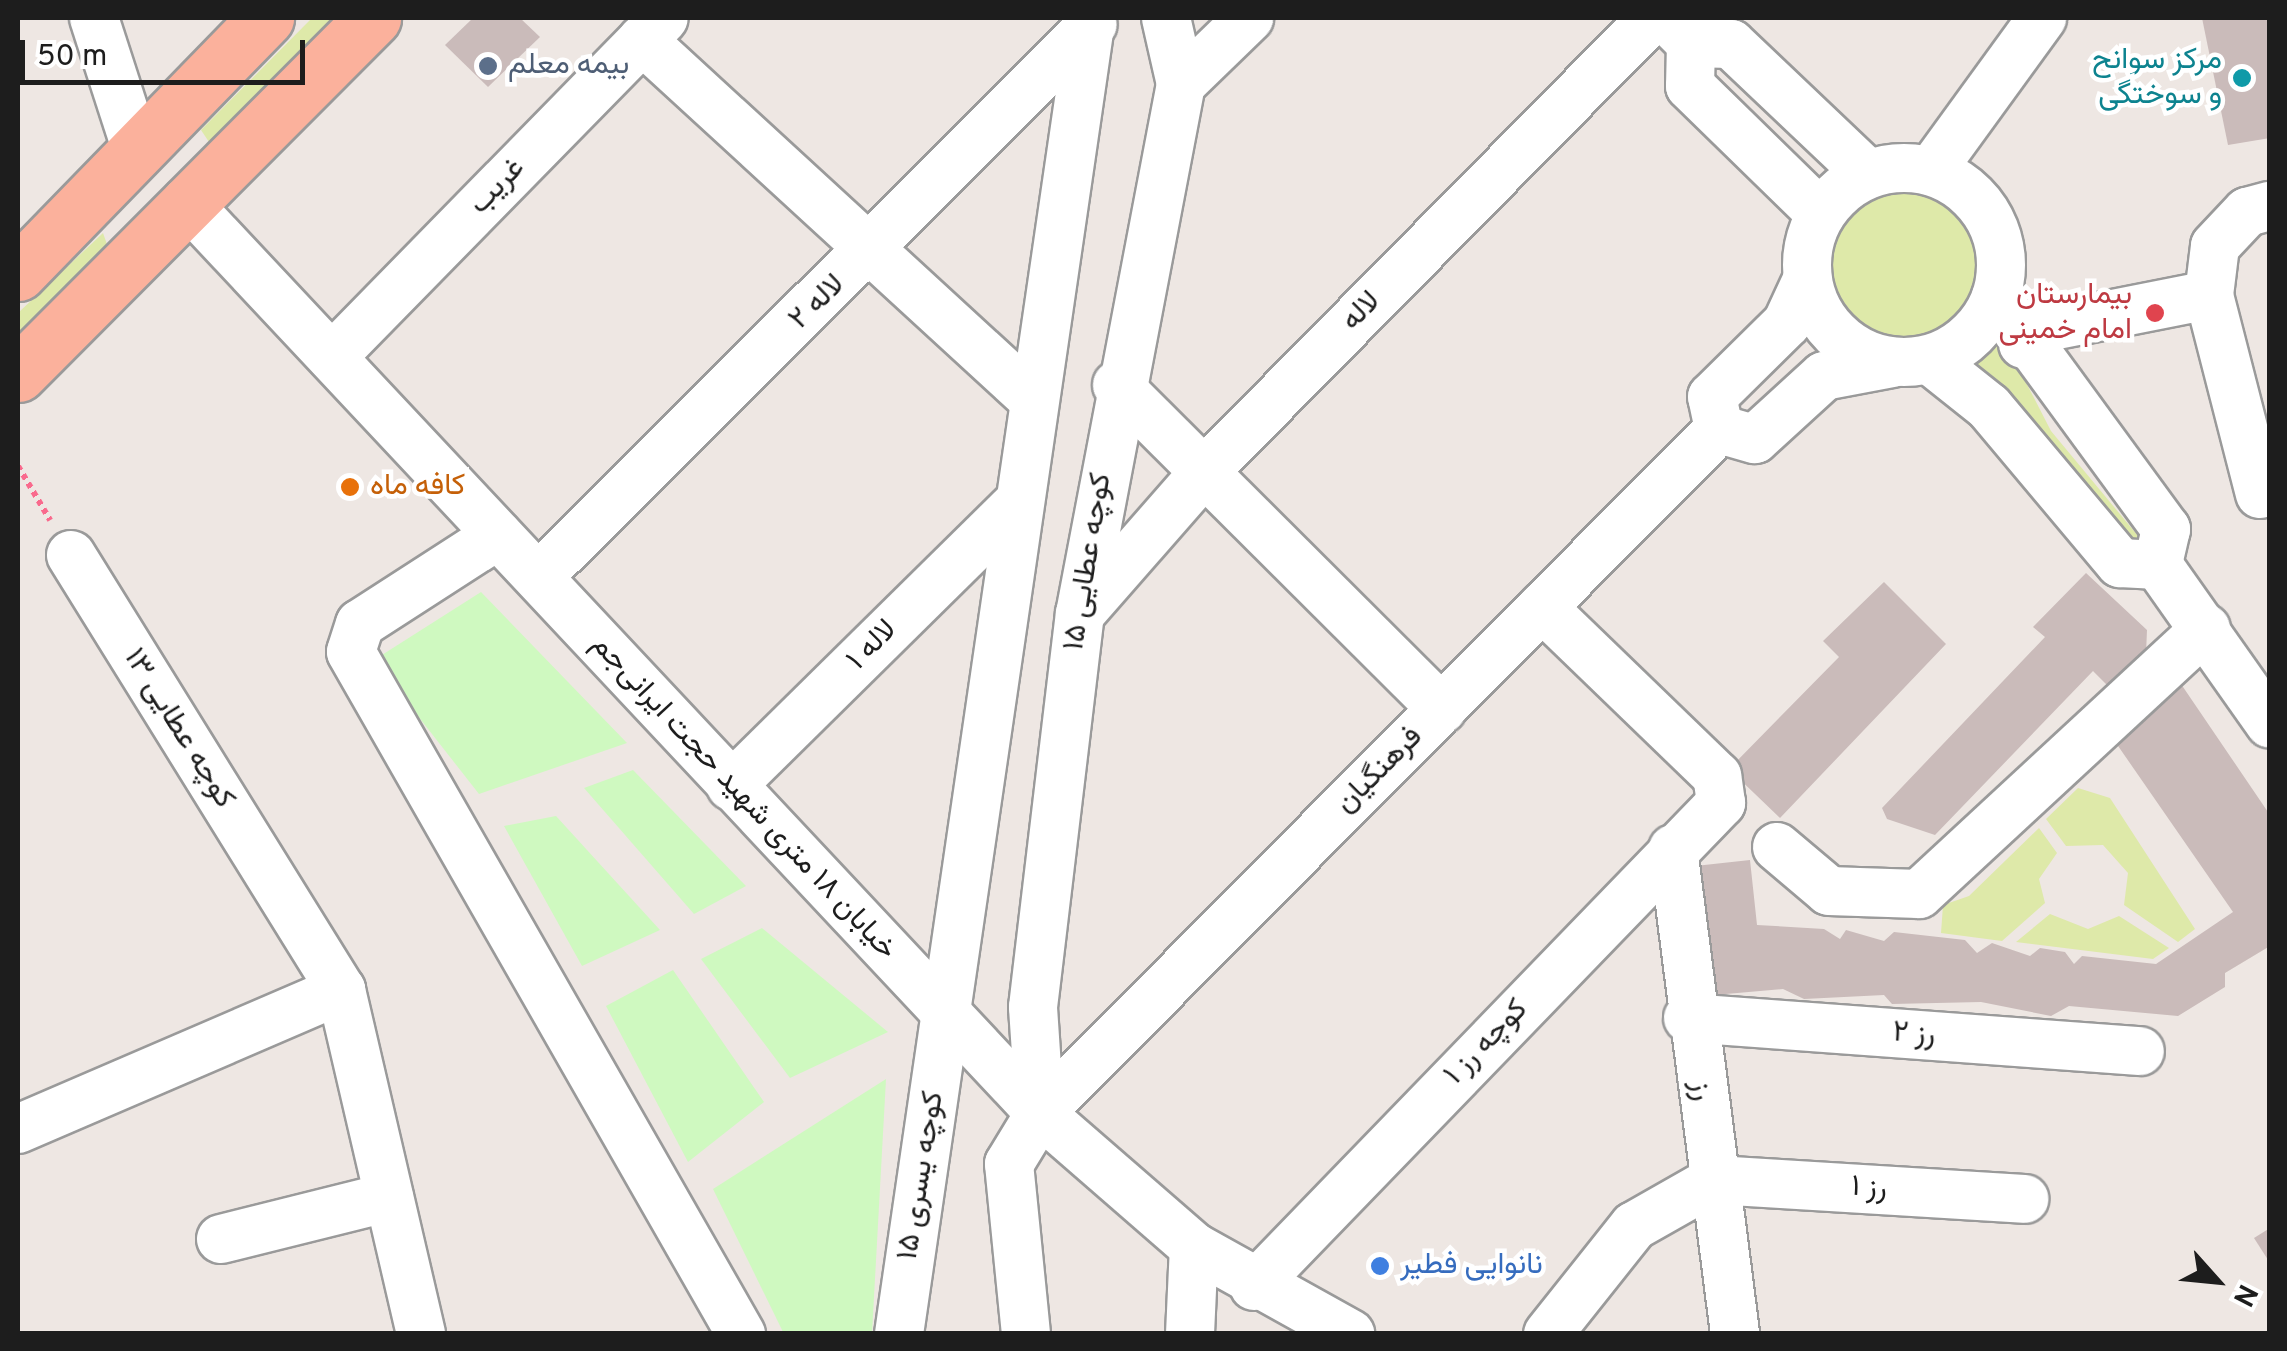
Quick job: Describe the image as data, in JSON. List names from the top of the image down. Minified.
{"streets":{"street":["غریب","لاله ۲","لاله","کوچه عطایی ۱۵","لاله ۱","کوچه عطایی ۱۳","فرهنگیان","خیابان ۱۸ متری شهید حجت ایرانی‌جم","رز ۲","کوچه رز ۱","رز","کوچه یسری ۱۵","رز ۱"]},"crossings":[["غریب","خیابان ۱۸ متری شهید حجت ایرانی‌جم"],["لاله ۲","خیابان ۱۸ متری شهید حجت ایرانی‌جم"],["لاله","کوچه عطایی ۱۵"],["کوچه عطایی ۱۵","فرهنگیان"],["کوچه عطایی ۱۵","خیابان ۱۸ متری شهید حجت ایرانی‌جم"],["لاله ۱","خیابان ۱۸ متری شهید حجت ایرانی‌جم"],["فرهنگیان","خیابان ۱۸ متری شهید حجت ایرانی‌جم"],["فرهنگیان","کوچه رز ۱"],["خیابان ۱۸ متری شهید حجت ایرانی‌جم","کوچه رز ۱"],["خیابان ۱۸ متری شهید حجت ایرانی‌جم","کوچه یسری ۱۵"],["رز ۲","رز"],["کوچه رز ۱","رز"],["رز","رز ۱"]],"places":["بیمه معلم","مرکز سوانح و سوختگی","بیمارستان امام خمینی","کافه ماه","نانوایی فطیر"],"scale_bar":"50 m","north":"bottom right"}
